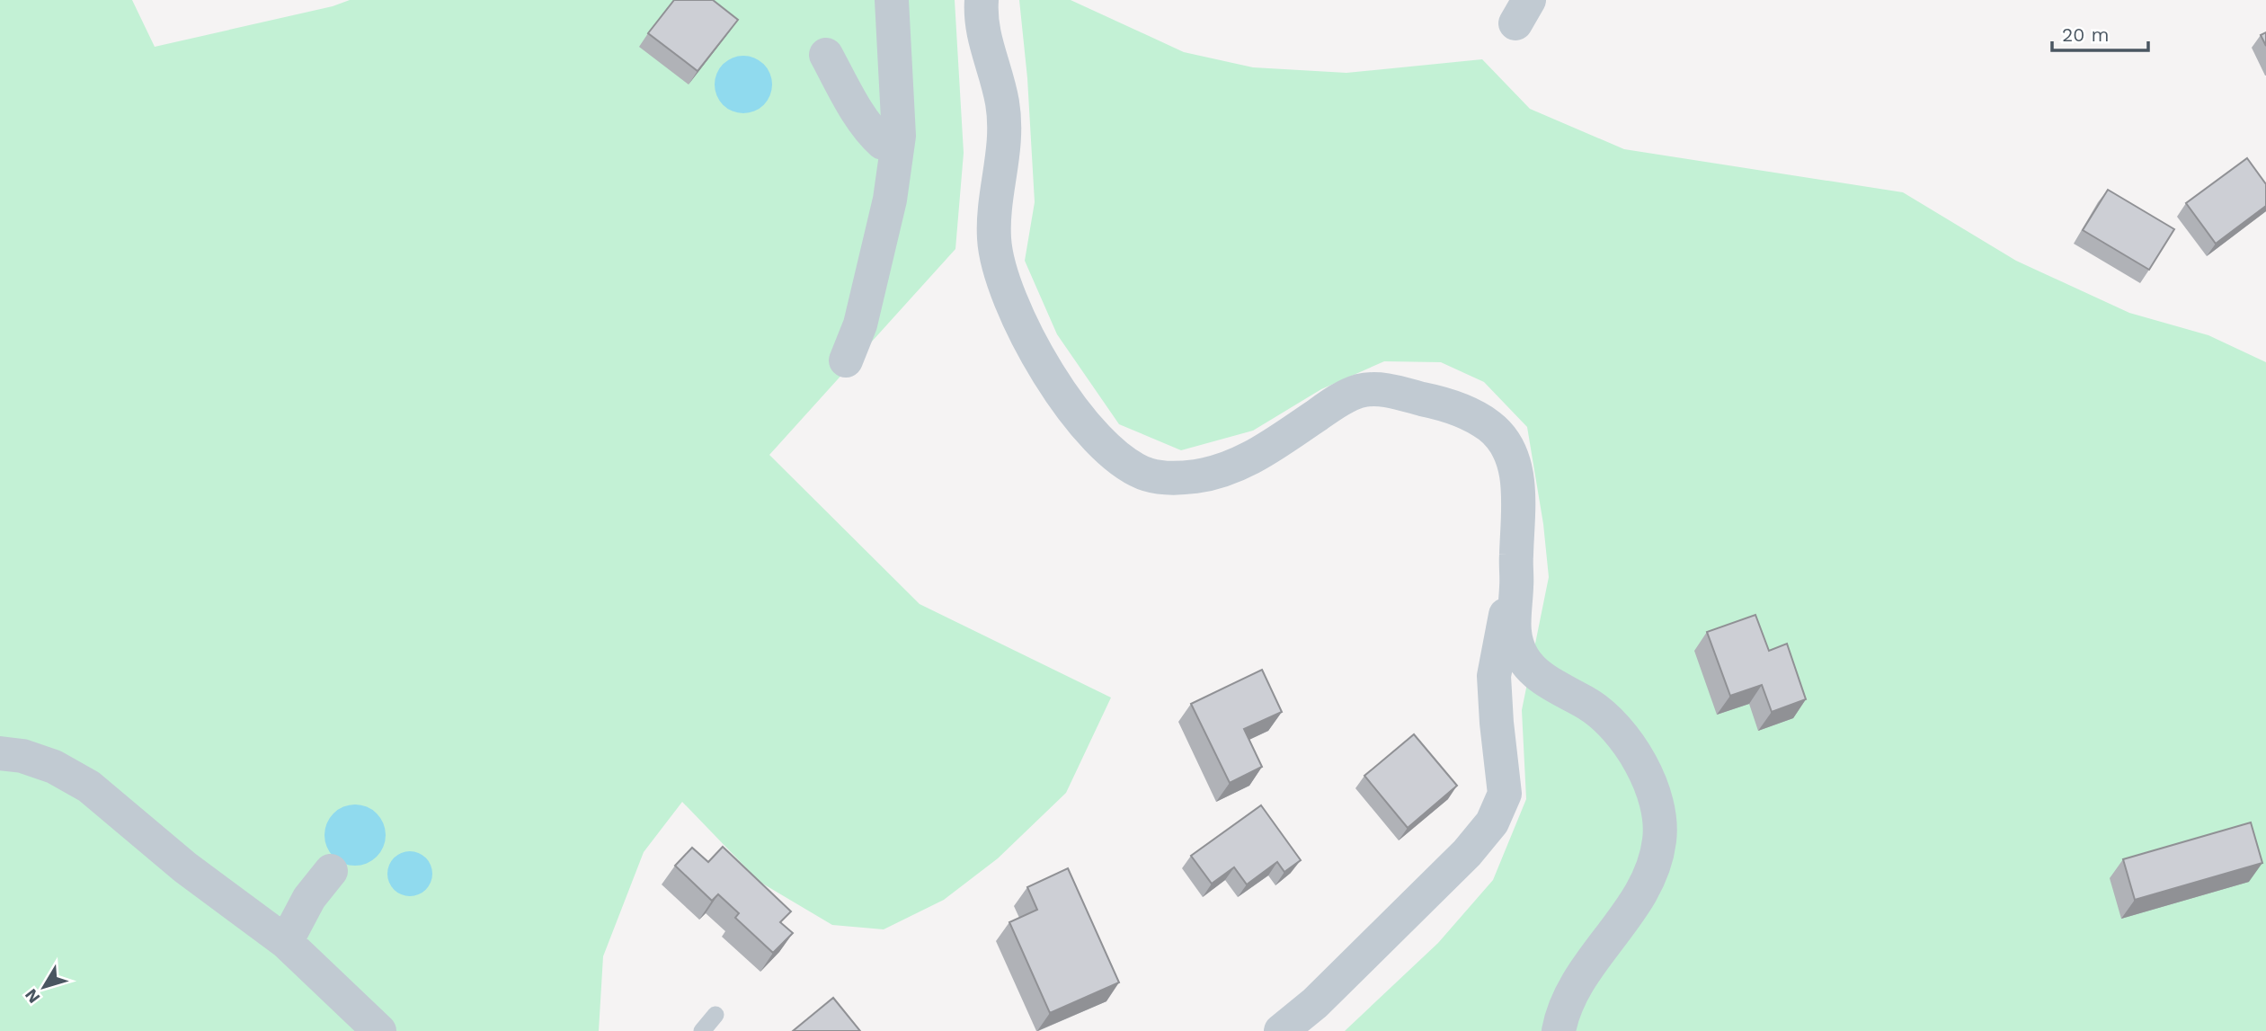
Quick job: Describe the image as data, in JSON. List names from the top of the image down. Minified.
{"scale_bar":"20 m","north":"bottom left"}
